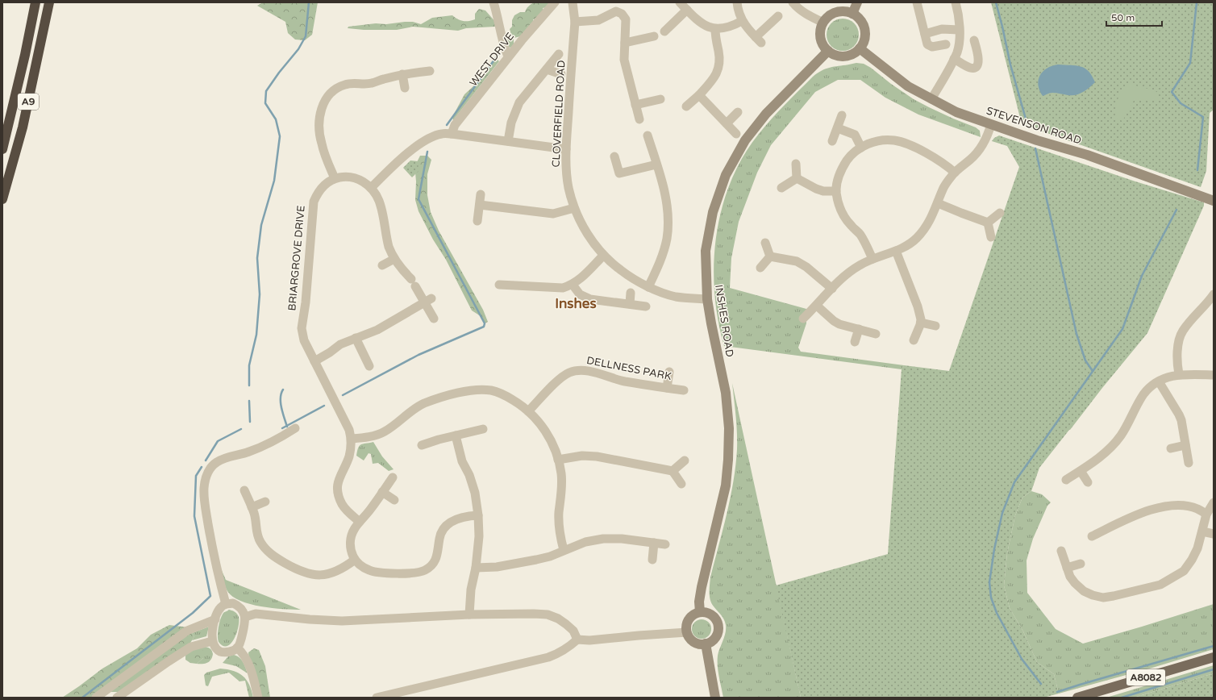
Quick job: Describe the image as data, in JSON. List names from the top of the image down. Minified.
{"streets":{"highway":["A9"],"main road":["A8082"],"street":["WEST DRIVE","CLOVERFIELD ROAD","STEVENSON ROAD","BRIARGROVE DRIVE","INSHES ROAD","DELLNESS PARK"]},"crossings":[["CLOVERFIELD ROAD","INSHES ROAD"],["STEVENSON ROAD","INSHES ROAD"]],"districts":["Inshes"],"scale_bar":"50 m"}
